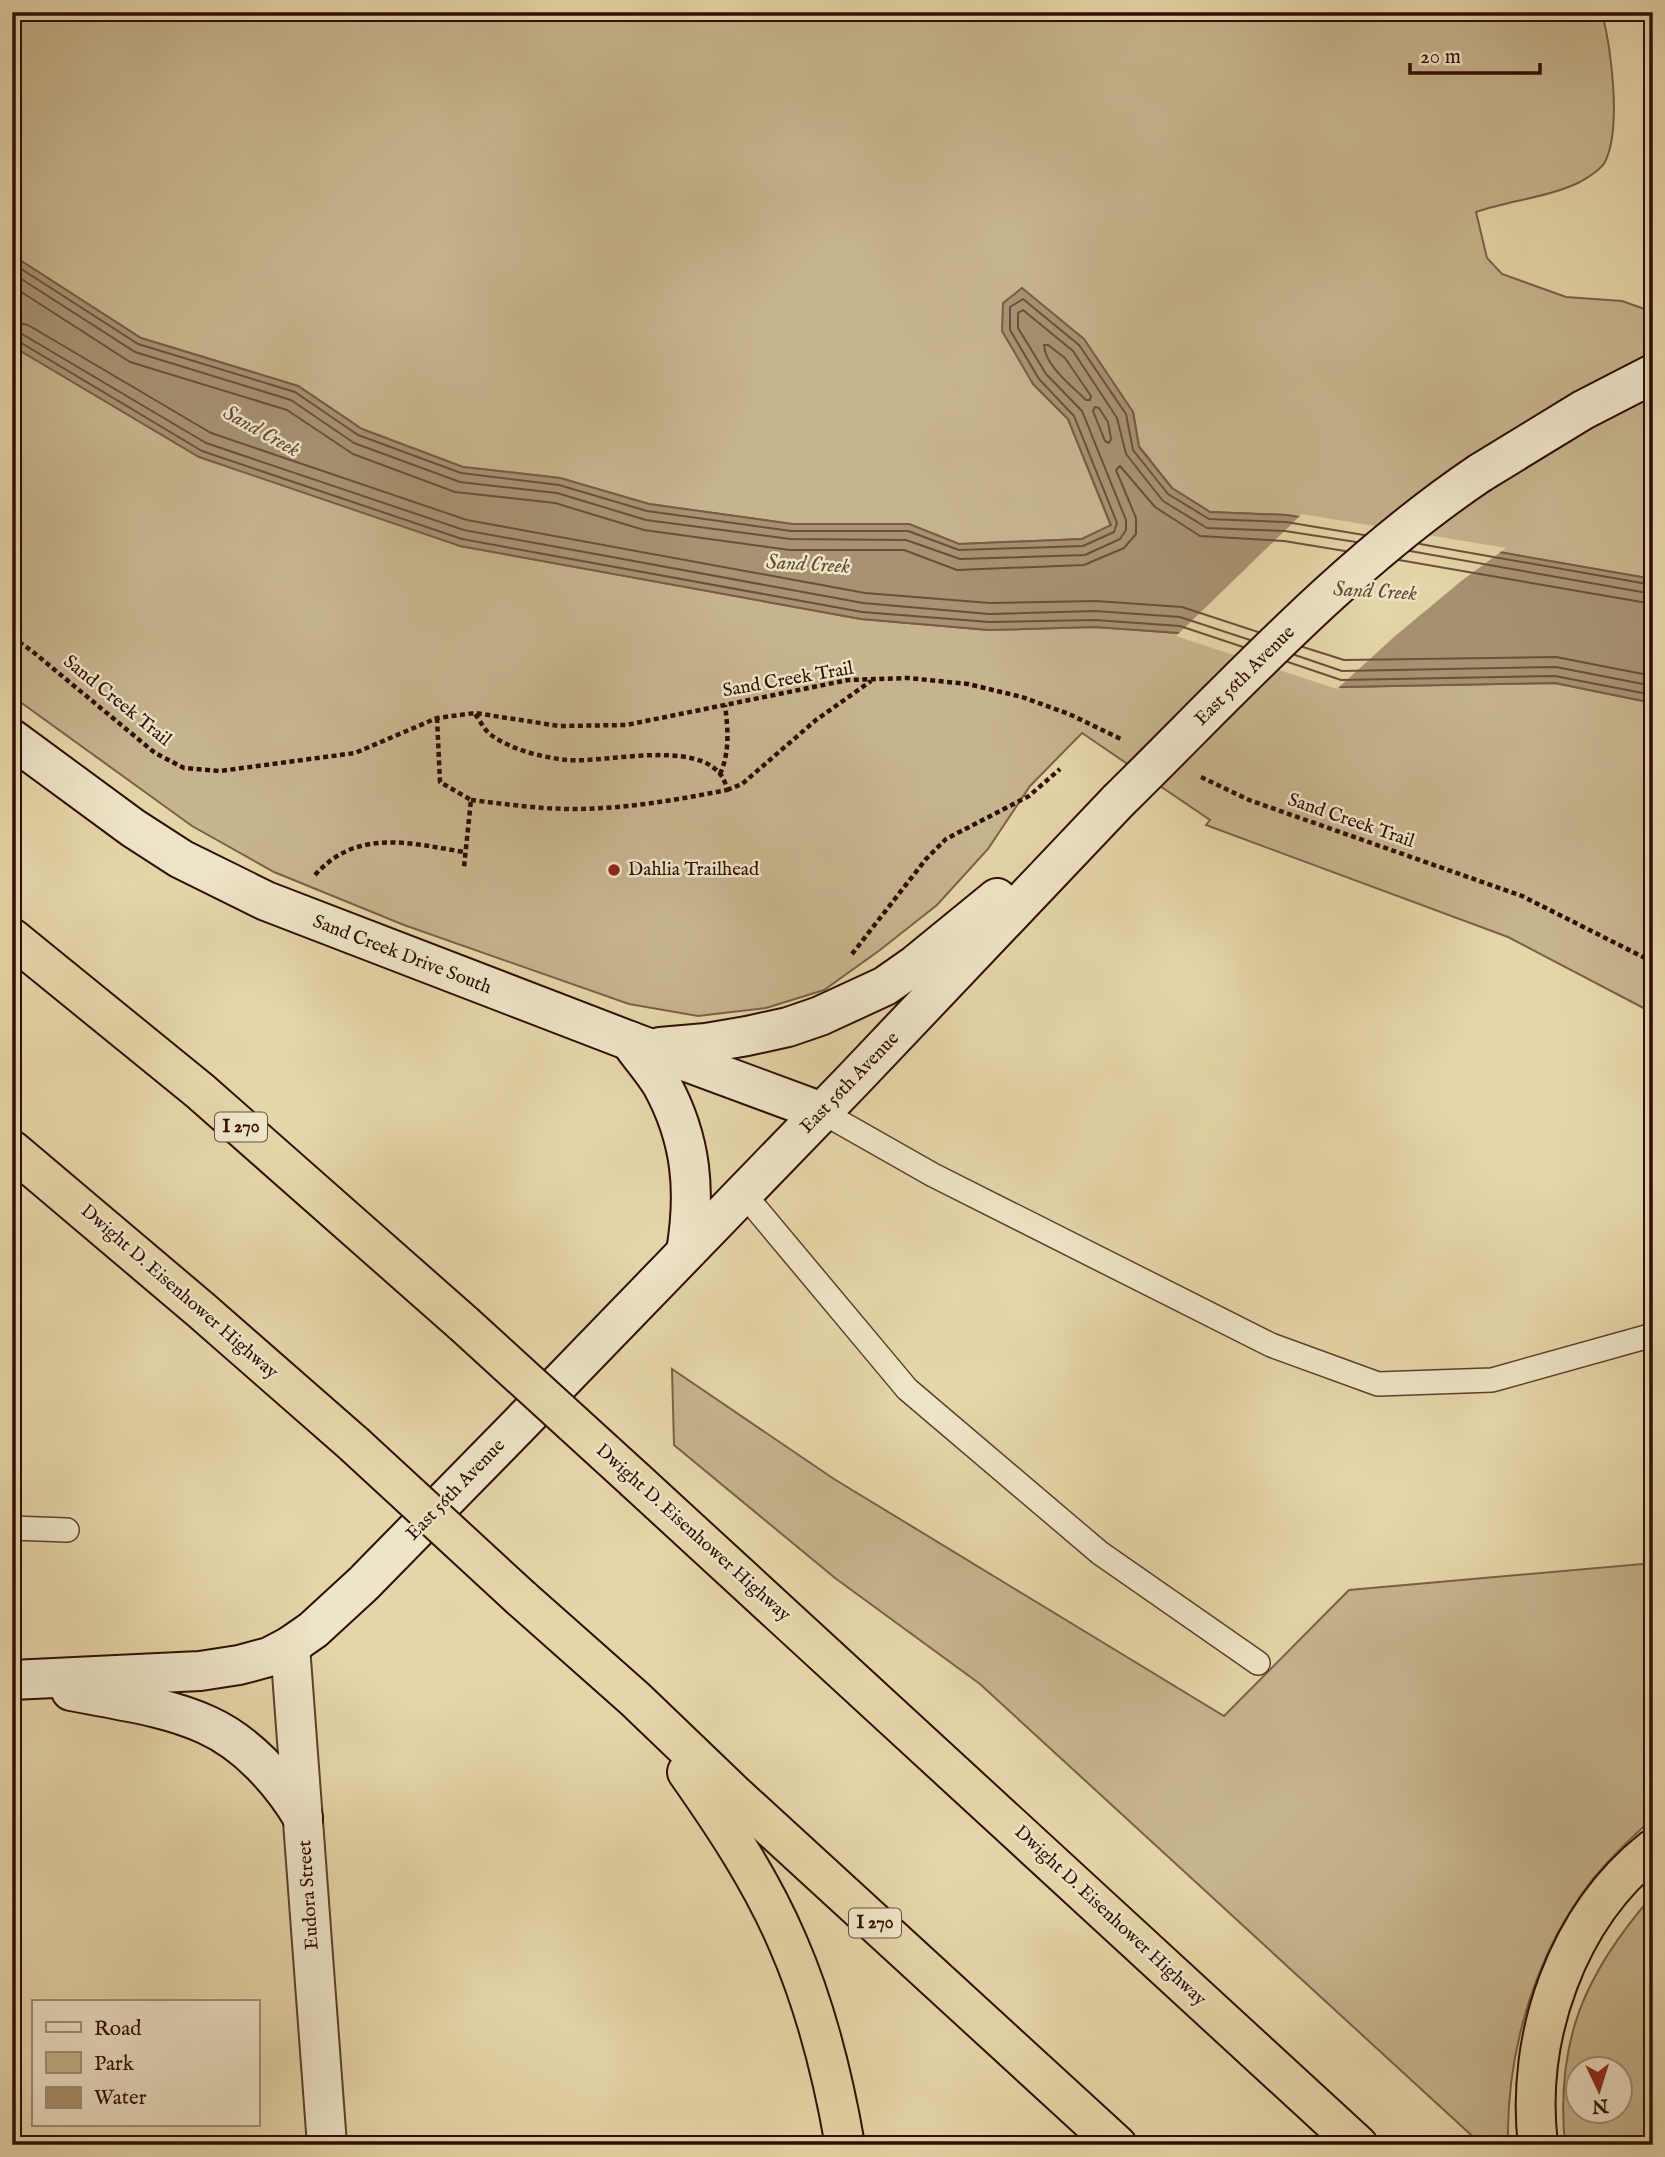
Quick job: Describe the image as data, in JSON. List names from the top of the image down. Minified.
{"streets":{"highway":["I 270","Dwight D. Eisenhower Highway"],"main road":["East 56th Avenue","Sand Creek Drive South","Eudora Street"],"path":["Sand Creek Trail"]},"crossings":[["East 56th Avenue","Sand Creek Drive South"],["East 56th Avenue","Eudora Street"]],"water":["Sand Creek"],"places":["Dahlia Trailhead"],"legend":["Road","Park","Water"],"scale_bar":"20 m","north":"bottom"}
